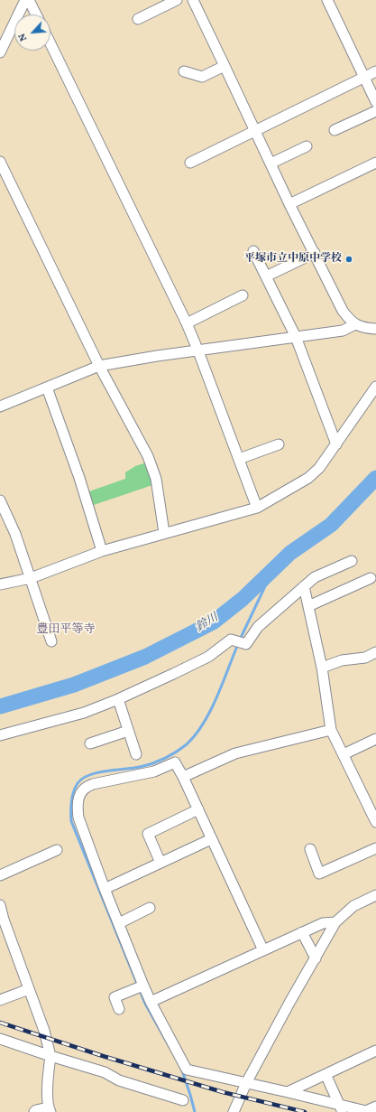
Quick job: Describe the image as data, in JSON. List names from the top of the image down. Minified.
{"districts":["豊田平等寺"],"water":["鈴川"],"places":["平塚市立中原中学校"],"north":"bottom left"}
